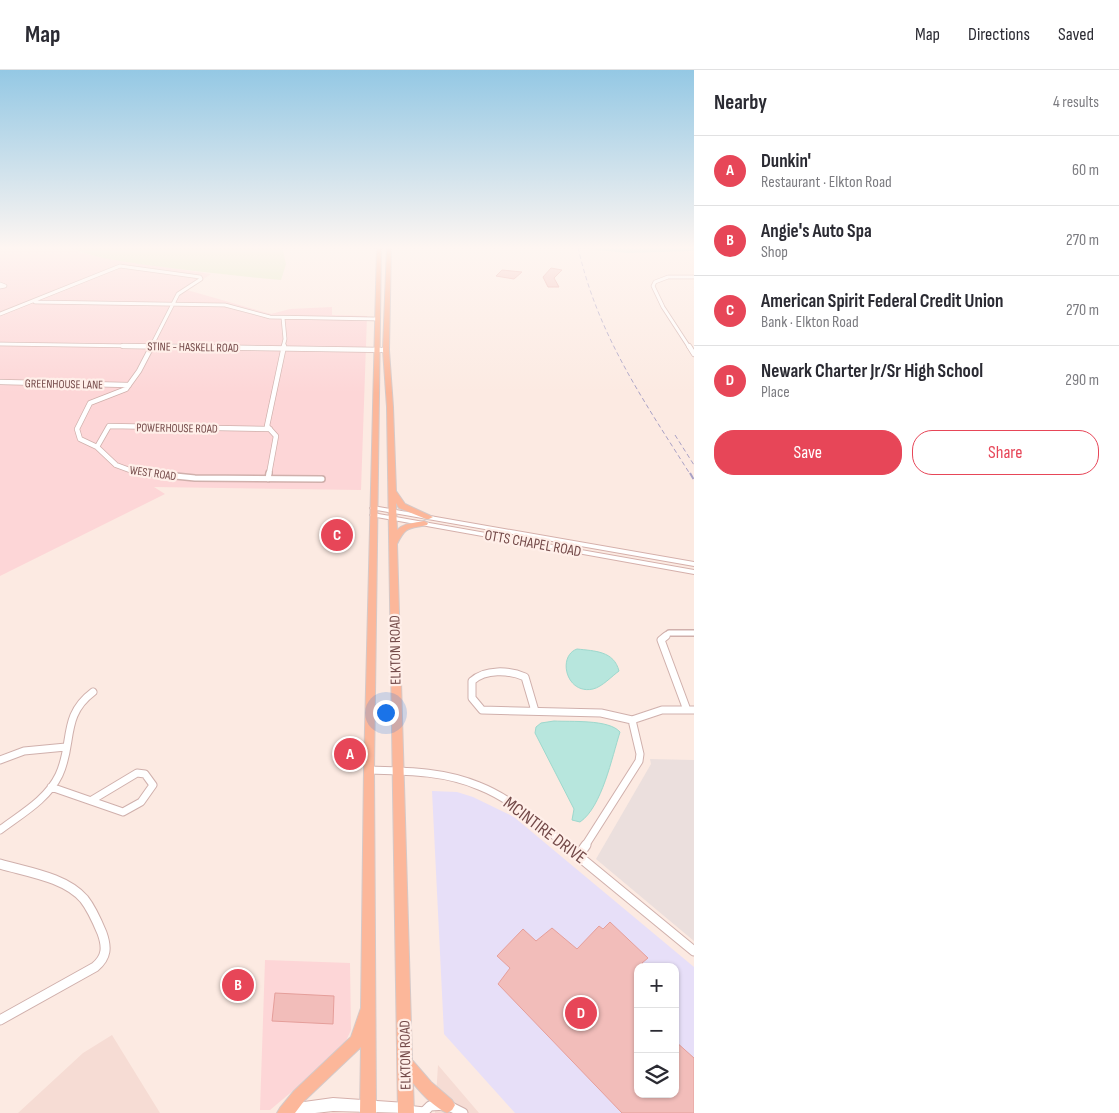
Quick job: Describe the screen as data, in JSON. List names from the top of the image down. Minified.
{"streets":{"main road":["OTTS CHAPEL ROAD","ELKTON ROAD"],"street":["STINE - HASKELL ROAD","GREENHOUSE LANE","POWERHOUSE ROAD","WEST ROAD","MCINTIRE DRIVE"]},"crossings":[["STINE - HASKELL ROAD","ELKTON ROAD"],["GREENHOUSE LANE","WEST ROAD"],["POWERHOUSE ROAD","WEST ROAD"],["OTTS CHAPEL ROAD","ELKTON ROAD"],["ELKTON ROAD","MCINTIRE DRIVE"]],"page":{"header":"Map","nav":["Map","Directions","Saved"],"heading":["Nearby","4 results"],"list":[{"mark":"A","name":"Dunkin'","note":"Restaurant · Elkton Road","value":"60 m"},{"mark":"B","name":"Angie's Auto Spa","note":"Shop","value":"270 m"},{"mark":"C","name":"American Spirit Federal Credit Union","note":"Bank · Elkton Road","value":"270 m"},{"mark":"D","name":"Newark Charter Jr/Sr High School","note":"Place","value":"290 m"}],"buttons":["Save","Share"],"pins":["C","A","B","D"],"map_buttons":["+","−"]}}
